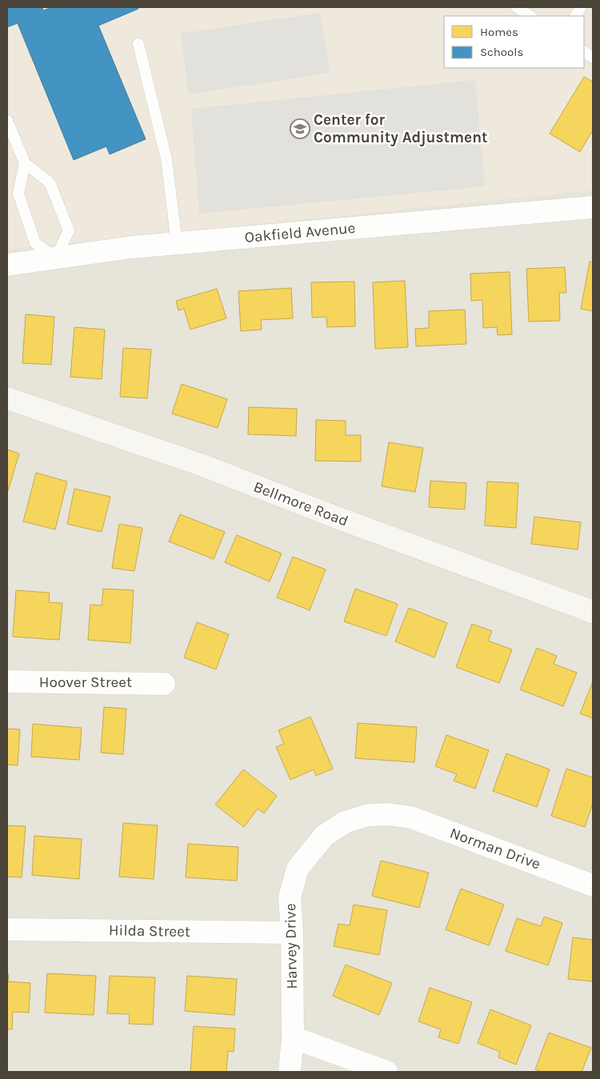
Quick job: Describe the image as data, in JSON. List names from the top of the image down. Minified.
{"streets":{"main road":["Bellmore Road"],"street":["Oakfield Avenue","Hoover Street","Norman Drive","Hilda Street","Harvey Drive"]},"crossings":[["Norman Drive","Harvey Drive"],["Hilda Street","Harvey Drive"]],"places":{"school or university":["Center for Community Adjustment"]},"legend":["Homes","Schools"]}
